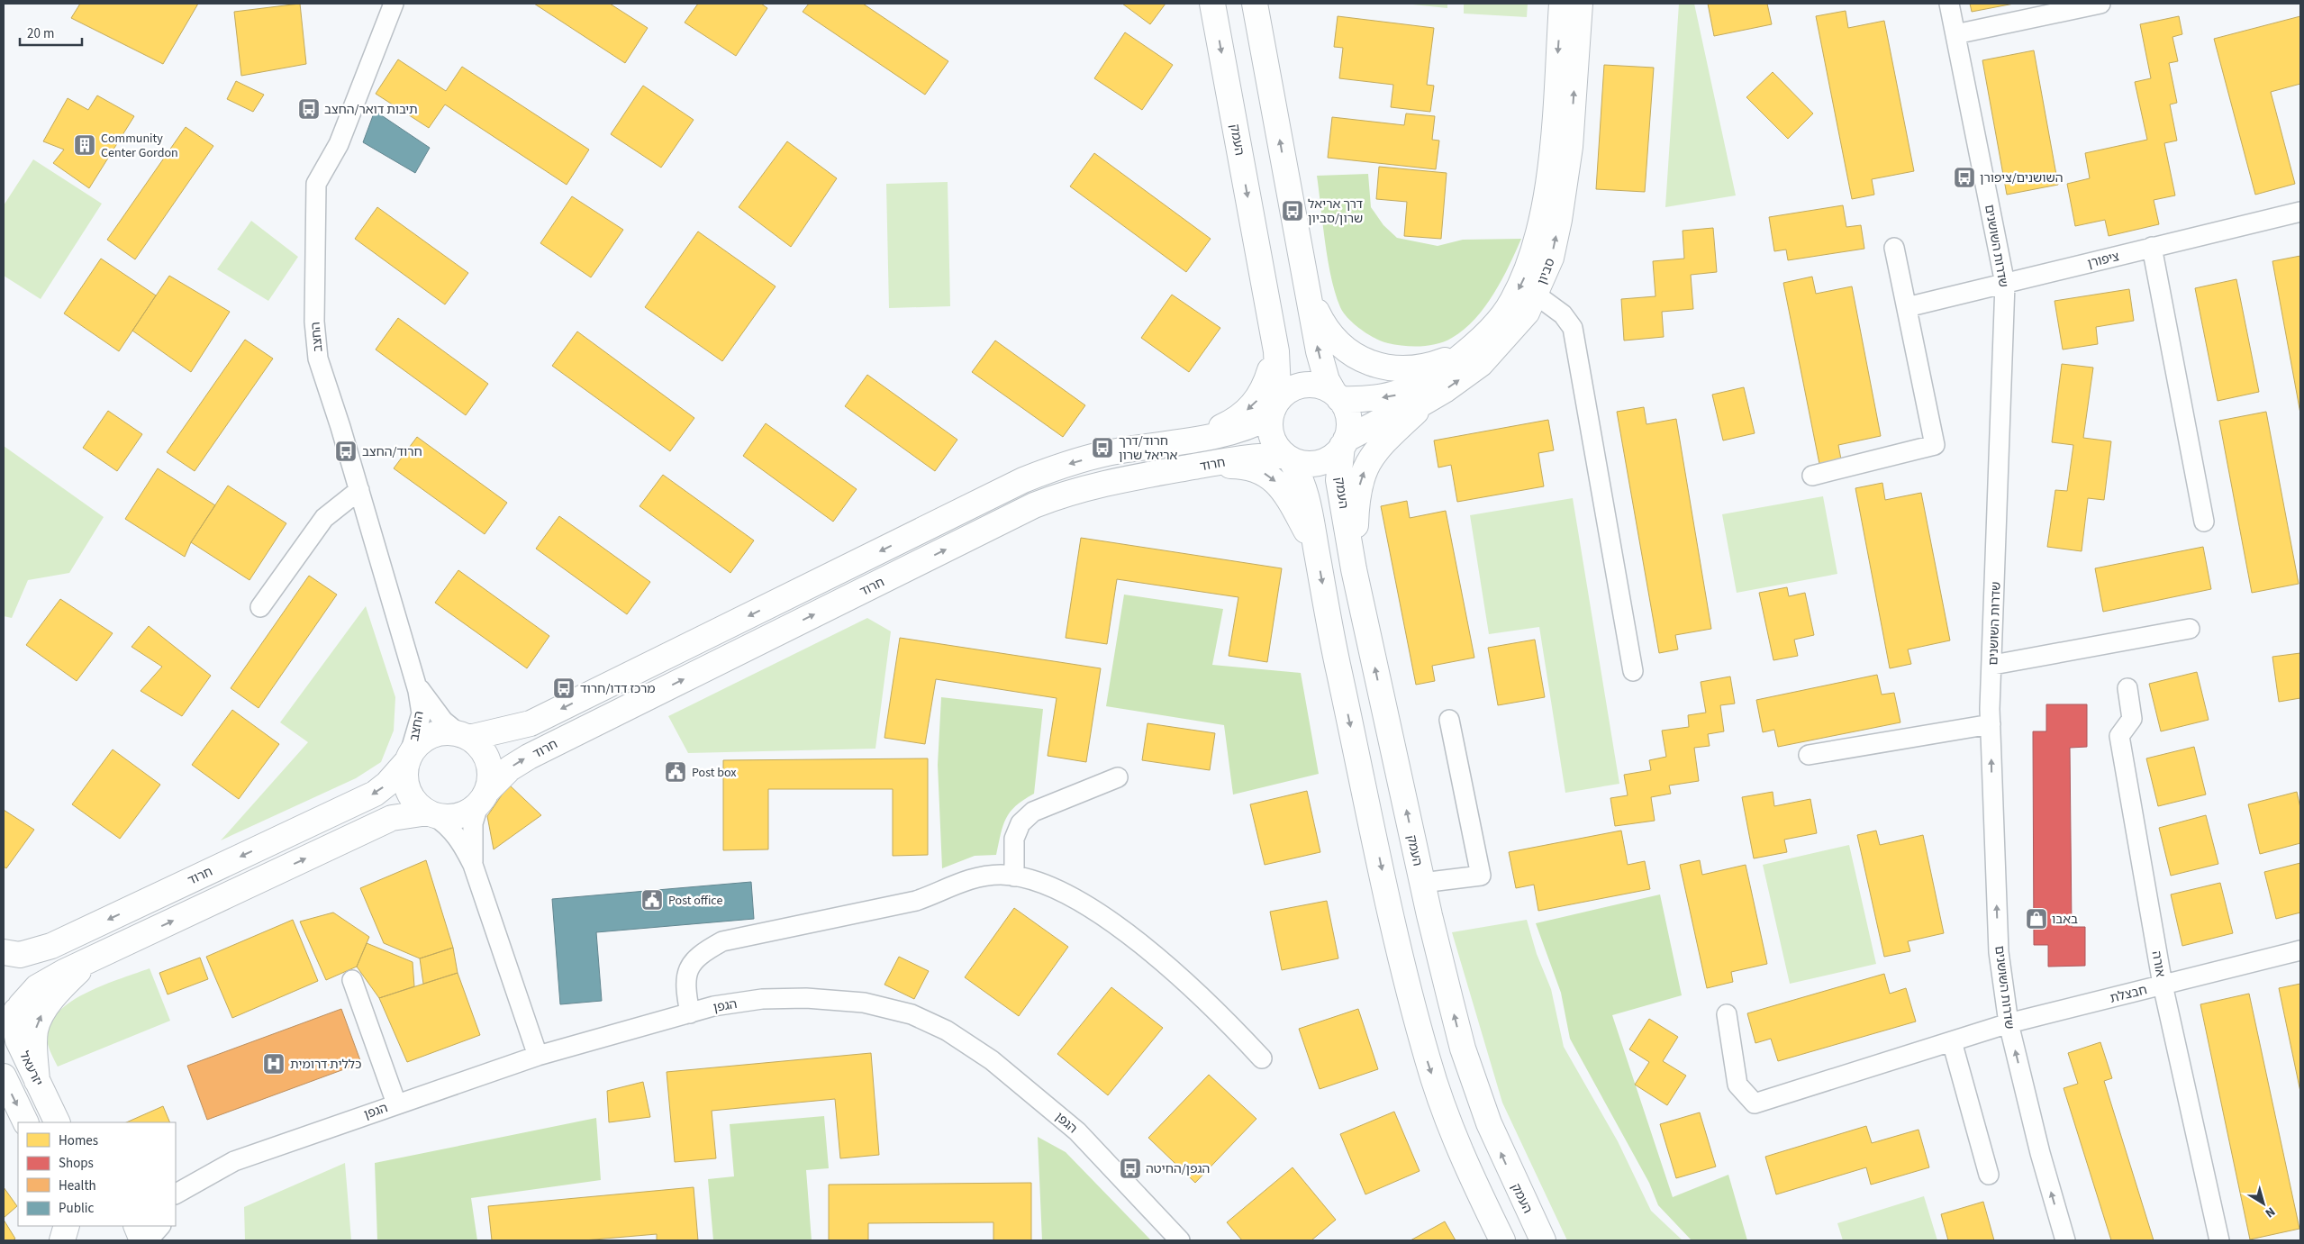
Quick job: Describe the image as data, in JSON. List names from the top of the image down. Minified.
{"streets":{"street":["העמק","שדרות השושנים","ציפורן","סביון","החצב","חרוד","אורה","חבצלת","הגפן","יזרעאל"]},"crossings":[["העמק","סביון"],["העמק","חרוד"],["שדרות השושנים","ציפורן"],["שדרות השושנים","חבצלת"],["סביון","חרוד"],["החצב","חרוד"],["חרוד","יזרעאל"],["אורה","חבצלת"]],"one_way":["שדרות השושנים"],"places":{"bus stop":["תיבות דואר/החצב","השושנים/ציפורן","דרך אריאל שרון/סביון","חרוד/דרך אריאל שרון","חרוד/החצב","מרכז דדו/חרוד","הגפן/החיטה"],"building":["Community Center Gordon"],"public building":["Post box","Post office"],"shop":["באבו"],"hospital":["כללית דרומית"]},"legend":["Homes","Shops","Health","Public"],"scale_bar":"20 m","north":"bottom right"}
